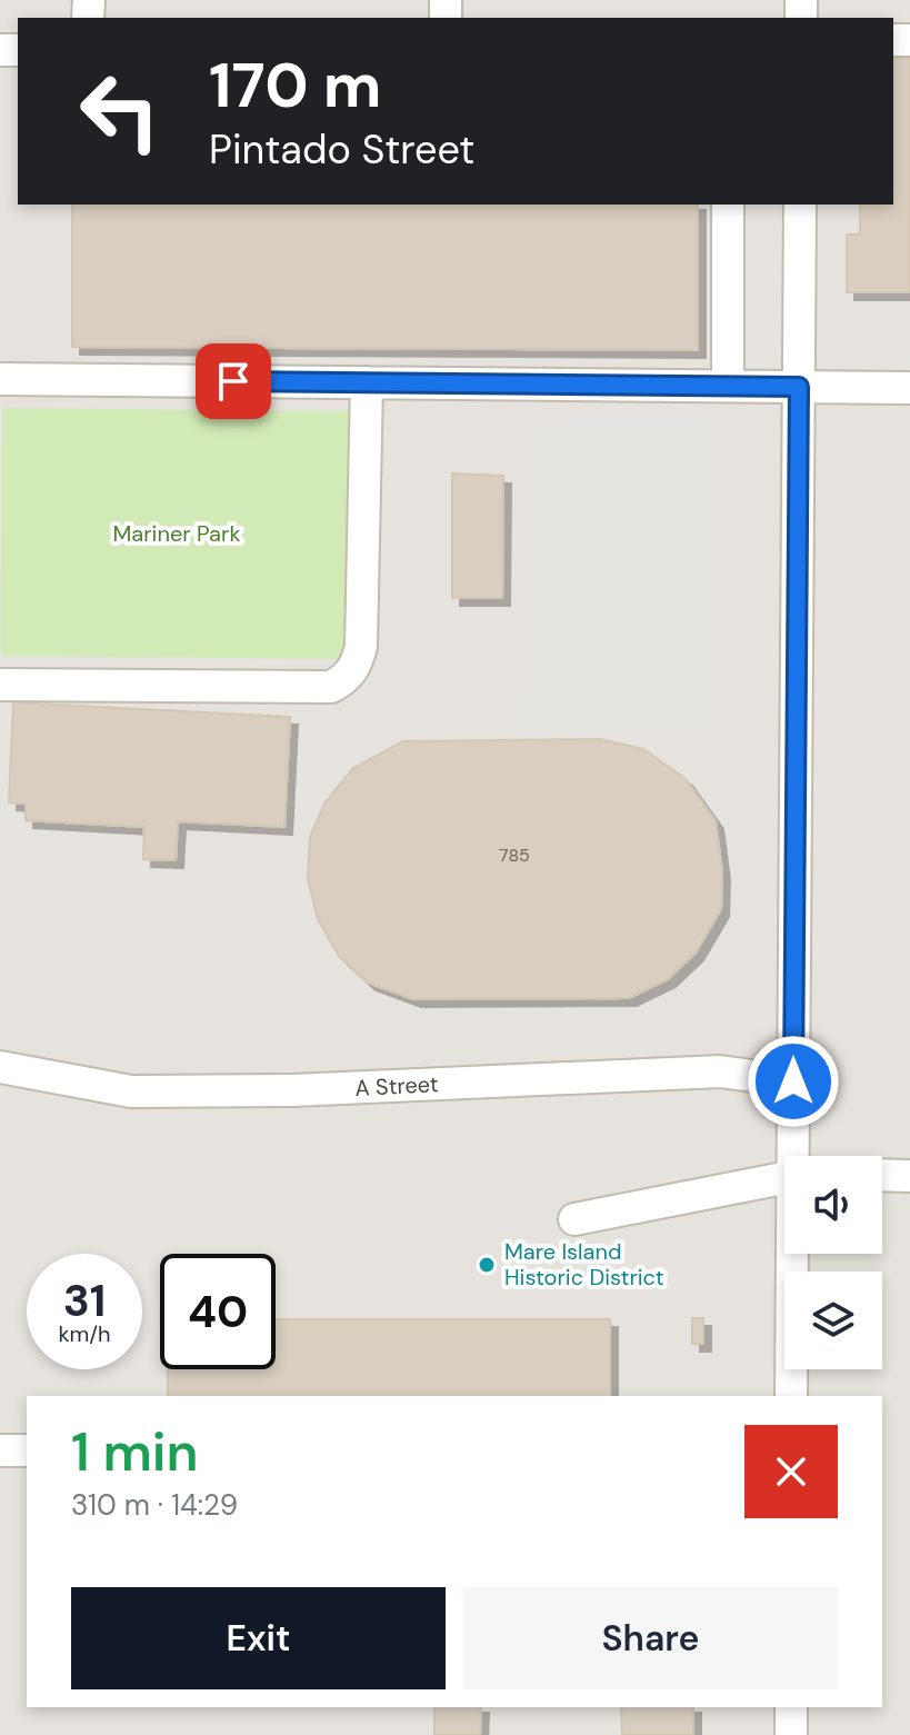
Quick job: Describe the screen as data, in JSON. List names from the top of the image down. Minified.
{"streets":{"street":["A Street"]},"parks":["Mariner Park"],"places":["Mare Island Historic District"],"house_numbers":["785"],"page":{"turn":["170 m","Pintado Street"],"speed":"31 km/h","limit":"40","heading":["1 min","310 m · 14:29"],"buttons":["Exit","Share"]}}
